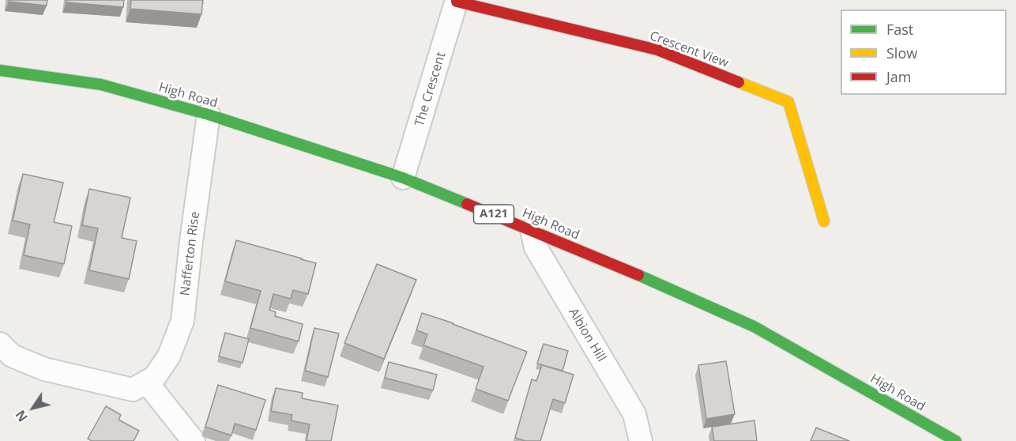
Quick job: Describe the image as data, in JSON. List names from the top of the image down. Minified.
{"streets":{"main road":["Crescent View","High Road","A121"],"street":["The Crescent","Nafferton Rise","Albion Hill"]},"crossings":[["Crescent View","The Crescent"],["The Crescent","High Road"],["High Road","Nafferton Rise"],["High Road","Albion Hill"]],"legend":["Fast","Slow","Jam"],"north":"bottom left"}
